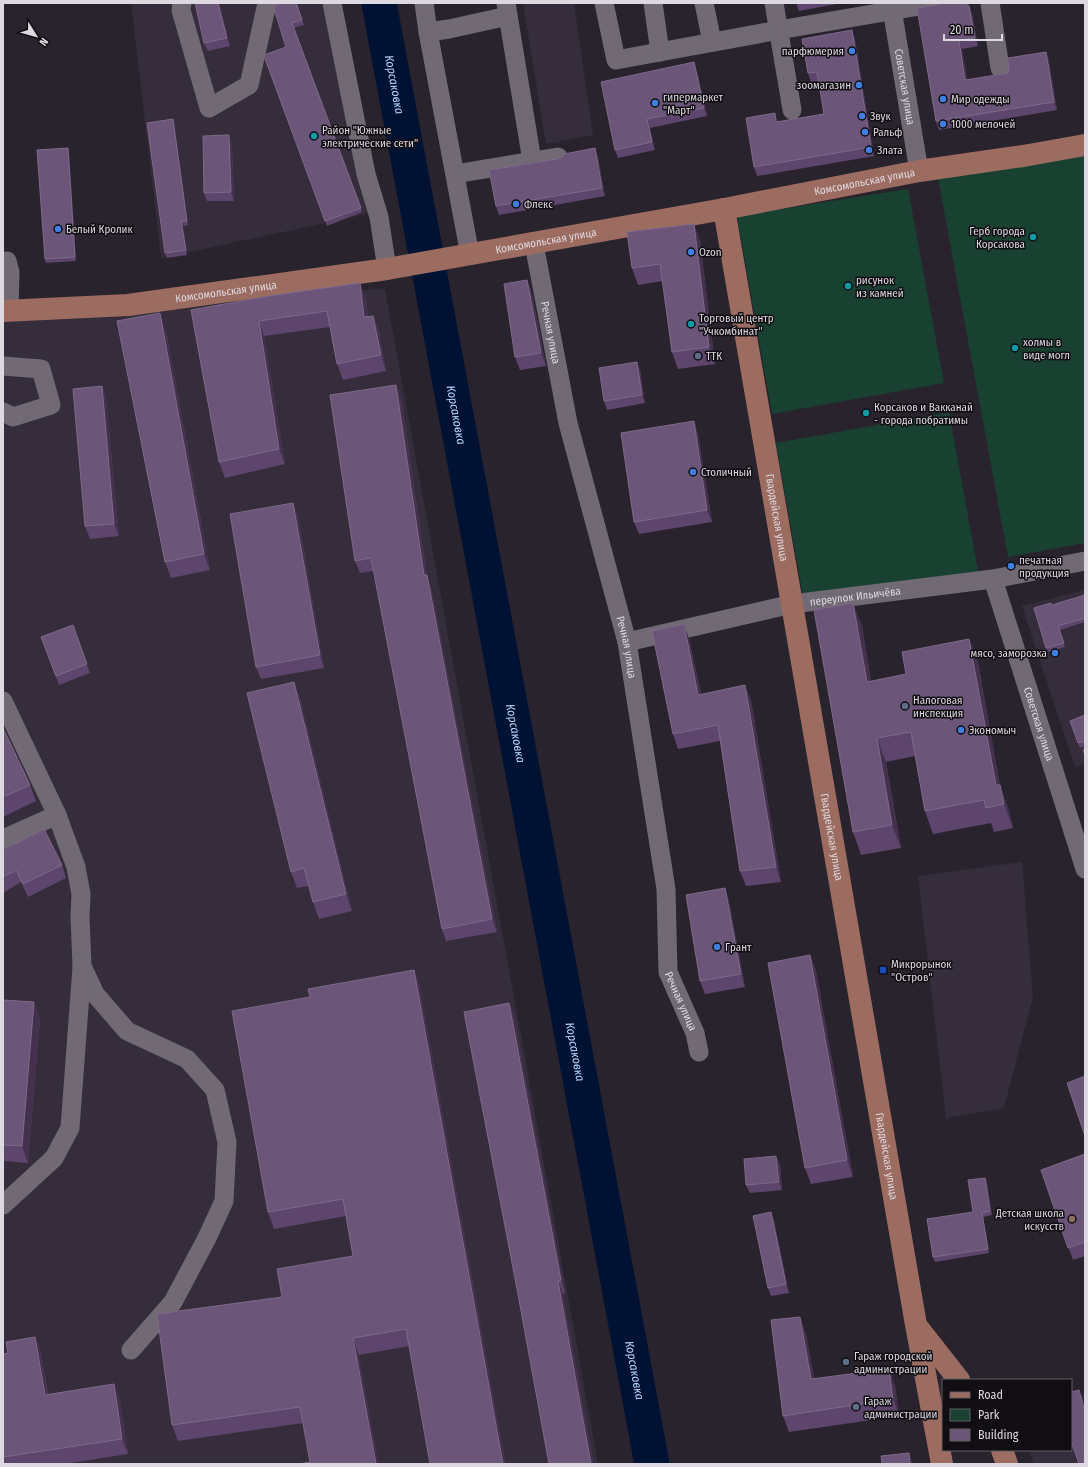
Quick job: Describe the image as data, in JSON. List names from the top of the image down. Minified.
{"streets":{"main road":["Комсомольская улица","Гвардейская улица"],"street":["Советская улица","Речная улица","переулок Ильичёва"]},"crossings":[["Советская улица","Комсомольская улица"],["Советская улица","переулок Ильичёва"],["Комсомольская улица","Речная улица"],["Комсомольская улица","Гвардейская улица"],["Речная улица","переулок Ильичёва"],["Гвардейская улица","переулок Ильичёва"]],"water":["Корсаковка"],"places":{"other":["парфюмерия","зоомагазин","Мир одежды","гипермаркет \"Март\"","Звук","1000 мелочей","Ральф","Район \"Южные электрические сети\"","Злата","Флекс","Белый Кролик","Герб города Корсакова","Ozon","рисунок из камней","Торговый центр \"Учкомбинат\"","холмы в виде могл","ТТК","Корсаков и Вакканай - города побратимы","Столичный","печатная продукция","мясо, заморозка","Налоговая инспекция","Экономыч","Грант","Детская школа искусств","Гараж городской администрации","Гараж администрации"],"transit":["Микрорынок \"Остров\""]},"legend":["Road","Park","Building"],"scale_bar":"20 m","north":"bottom right"}
